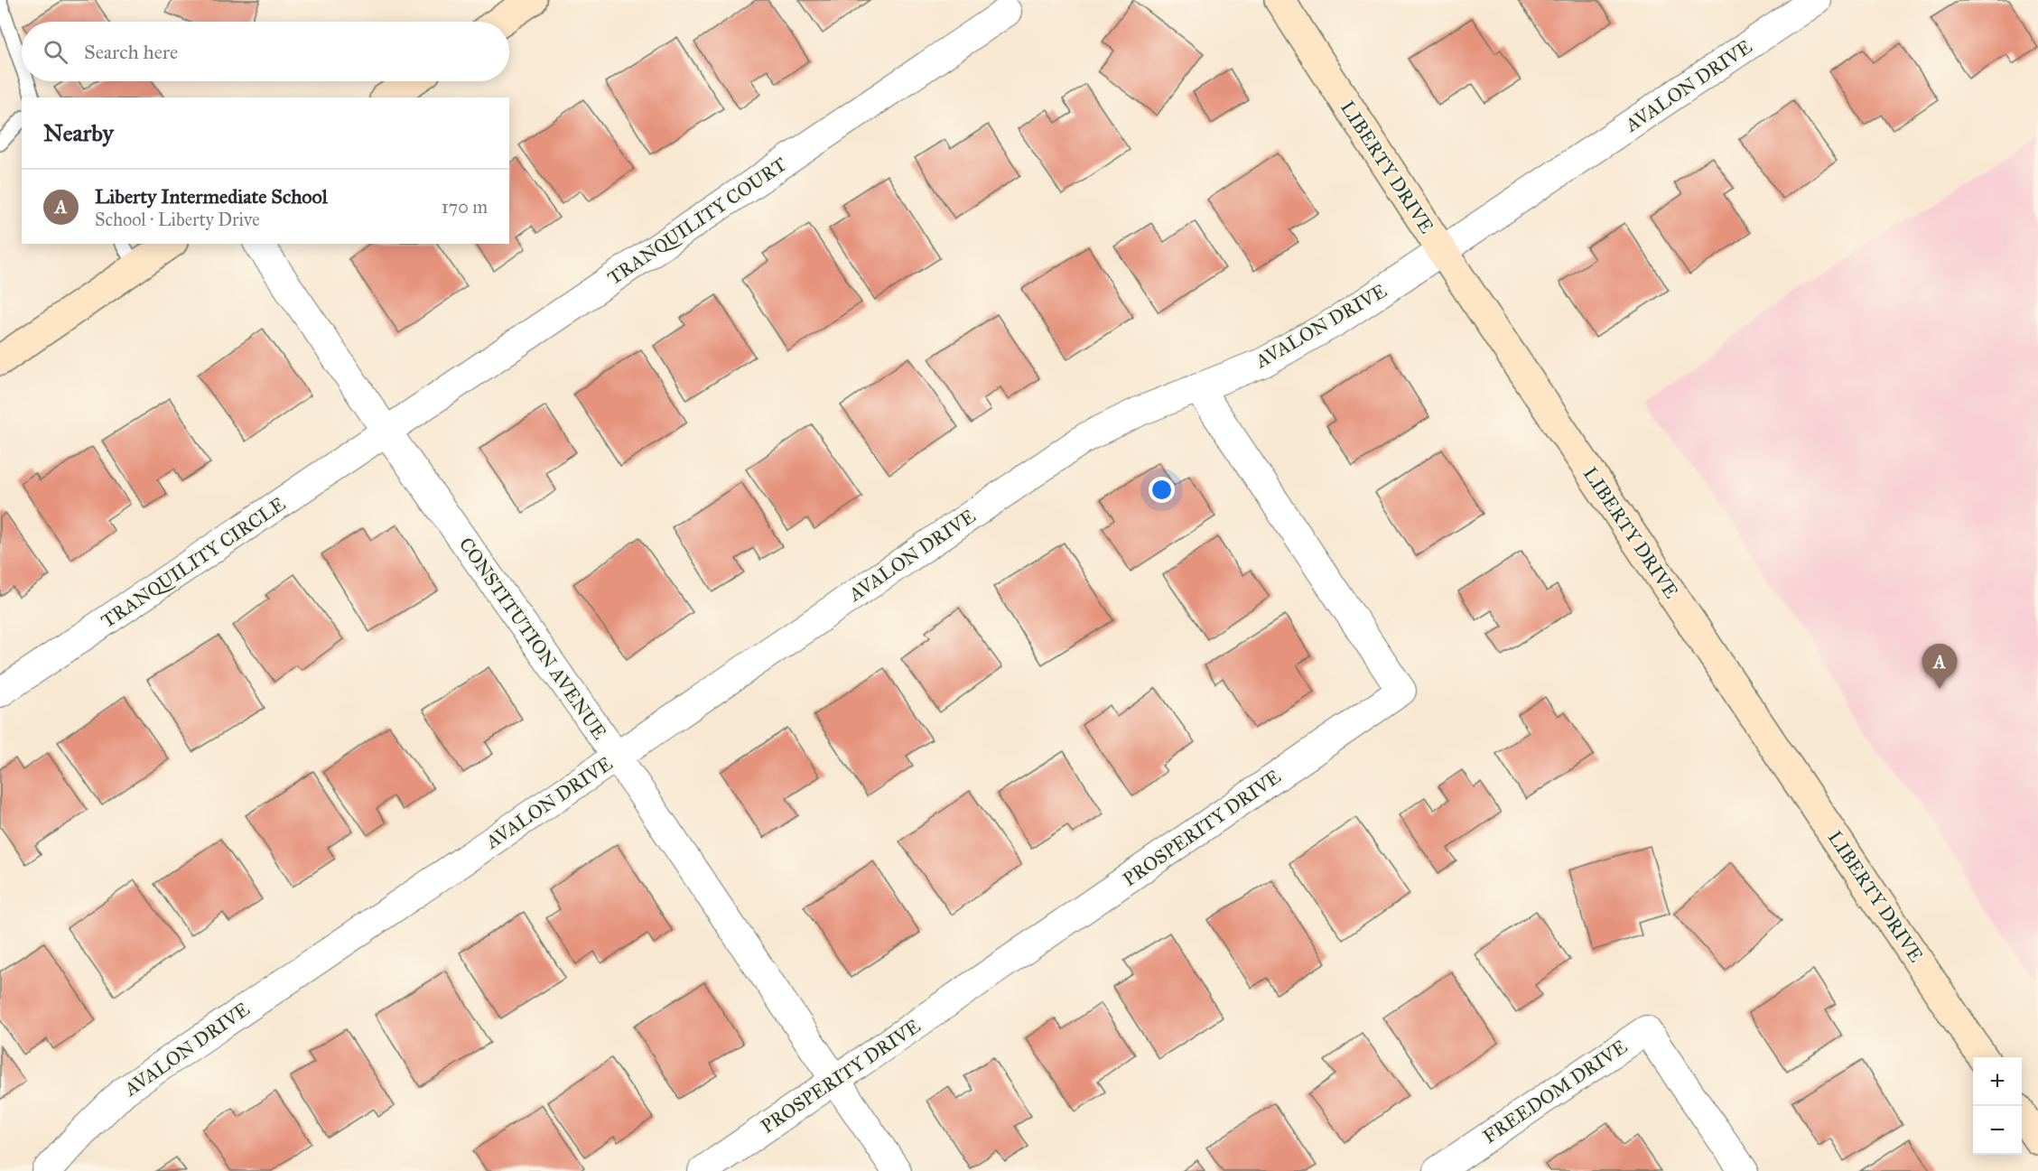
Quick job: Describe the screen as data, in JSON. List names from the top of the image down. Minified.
{"streets":{"street":["AVALON DRIVE","LIBERTY DRIVE","TRANQUILITY COURT","TRANQUILITY CIRCLE","CONSTITUTION AVENUE","PROSPERITY DRIVE","FREEDOM DRIVE"]},"crossings":[["AVALON DRIVE","LIBERTY DRIVE"],["AVALON DRIVE","CONSTITUTION AVENUE"],["AVALON DRIVE","PROSPERITY DRIVE"],["TRANQUILITY COURT","TRANQUILITY CIRCLE"],["TRANQUILITY COURT","CONSTITUTION AVENUE"],["TRANQUILITY CIRCLE","CONSTITUTION AVENUE"],["CONSTITUTION AVENUE","PROSPERITY DRIVE"]],"page":{"search":"Search here","heading":"Nearby","list":[{"mark":"A","name":"Liberty Intermediate School","note":"School · Liberty Drive","value":"170 m"}],"pins":"A","map_buttons":["+","−"]}}
